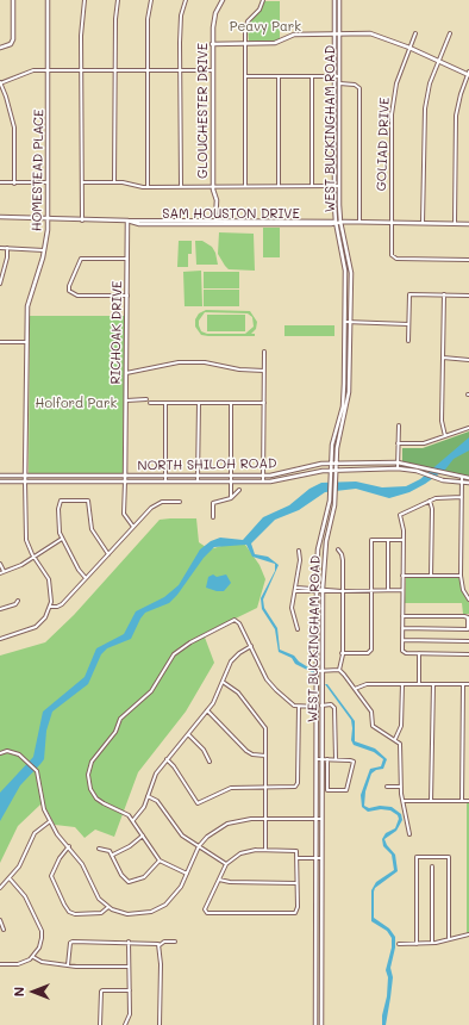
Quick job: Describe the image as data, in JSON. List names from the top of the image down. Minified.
{"streets":{"main road":["GLOUCHESTER DRIVE","WEST BUCKINGHAM ROAD","HOMESTEAD PLACE","SAM HOUSTON DRIVE","RICHOAK DRIVE","NORTH SHILOH ROAD"],"street":["GOLIAD DRIVE"]},"crossings":[["GLOUCHESTER DRIVE","SAM HOUSTON DRIVE"],["WEST BUCKINGHAM ROAD","SAM HOUSTON DRIVE"],["WEST BUCKINGHAM ROAD","NORTH SHILOH ROAD"],["GOLIAD DRIVE","SAM HOUSTON DRIVE"],["HOMESTEAD PLACE","SAM HOUSTON DRIVE"],["HOMESTEAD PLACE","NORTH SHILOH ROAD"],["SAM HOUSTON DRIVE","RICHOAK DRIVE"],["RICHOAK DRIVE","NORTH SHILOH ROAD"]],"parks":["Peavy Park","Holford Park"],"north":"left"}
